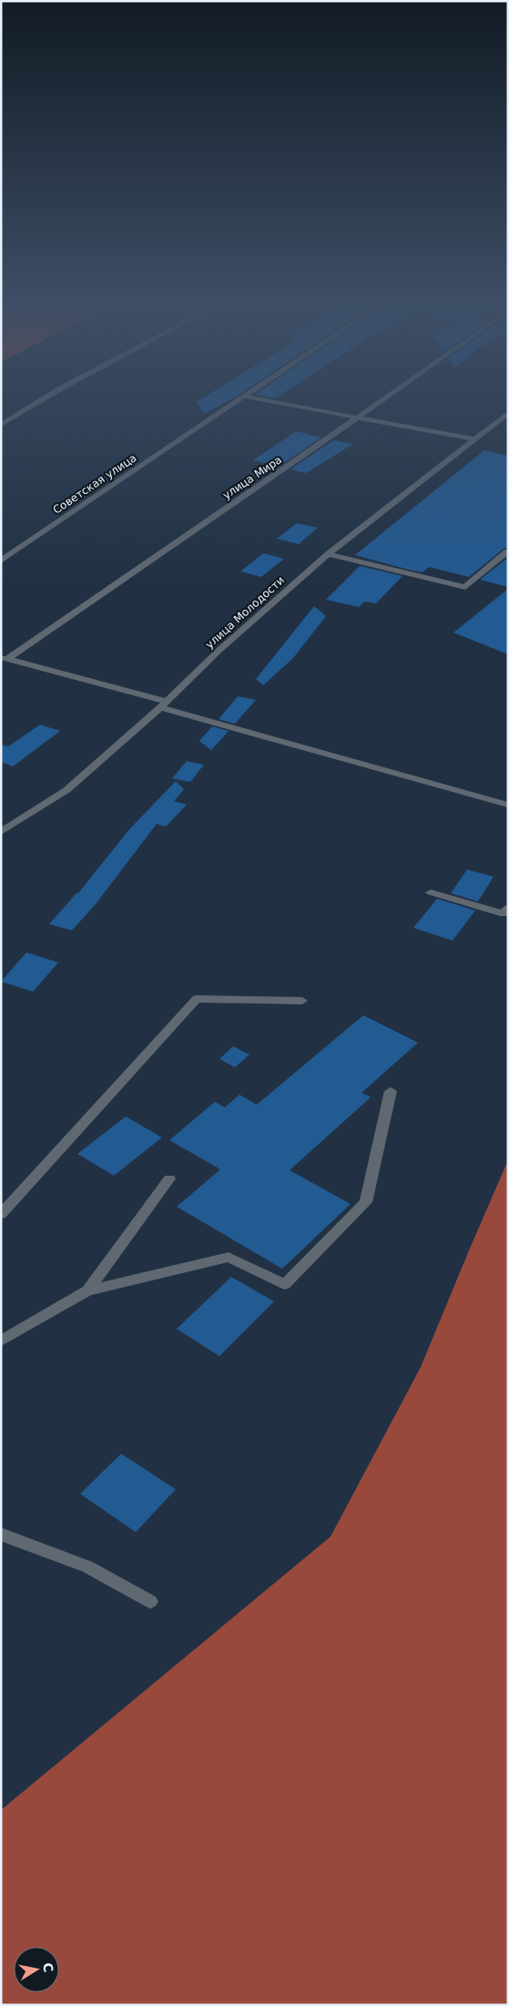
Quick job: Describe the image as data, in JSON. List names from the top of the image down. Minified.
{"streets":{"street":["улица Мира","Советская улица","улица Молодости"]},"north":"right"}
